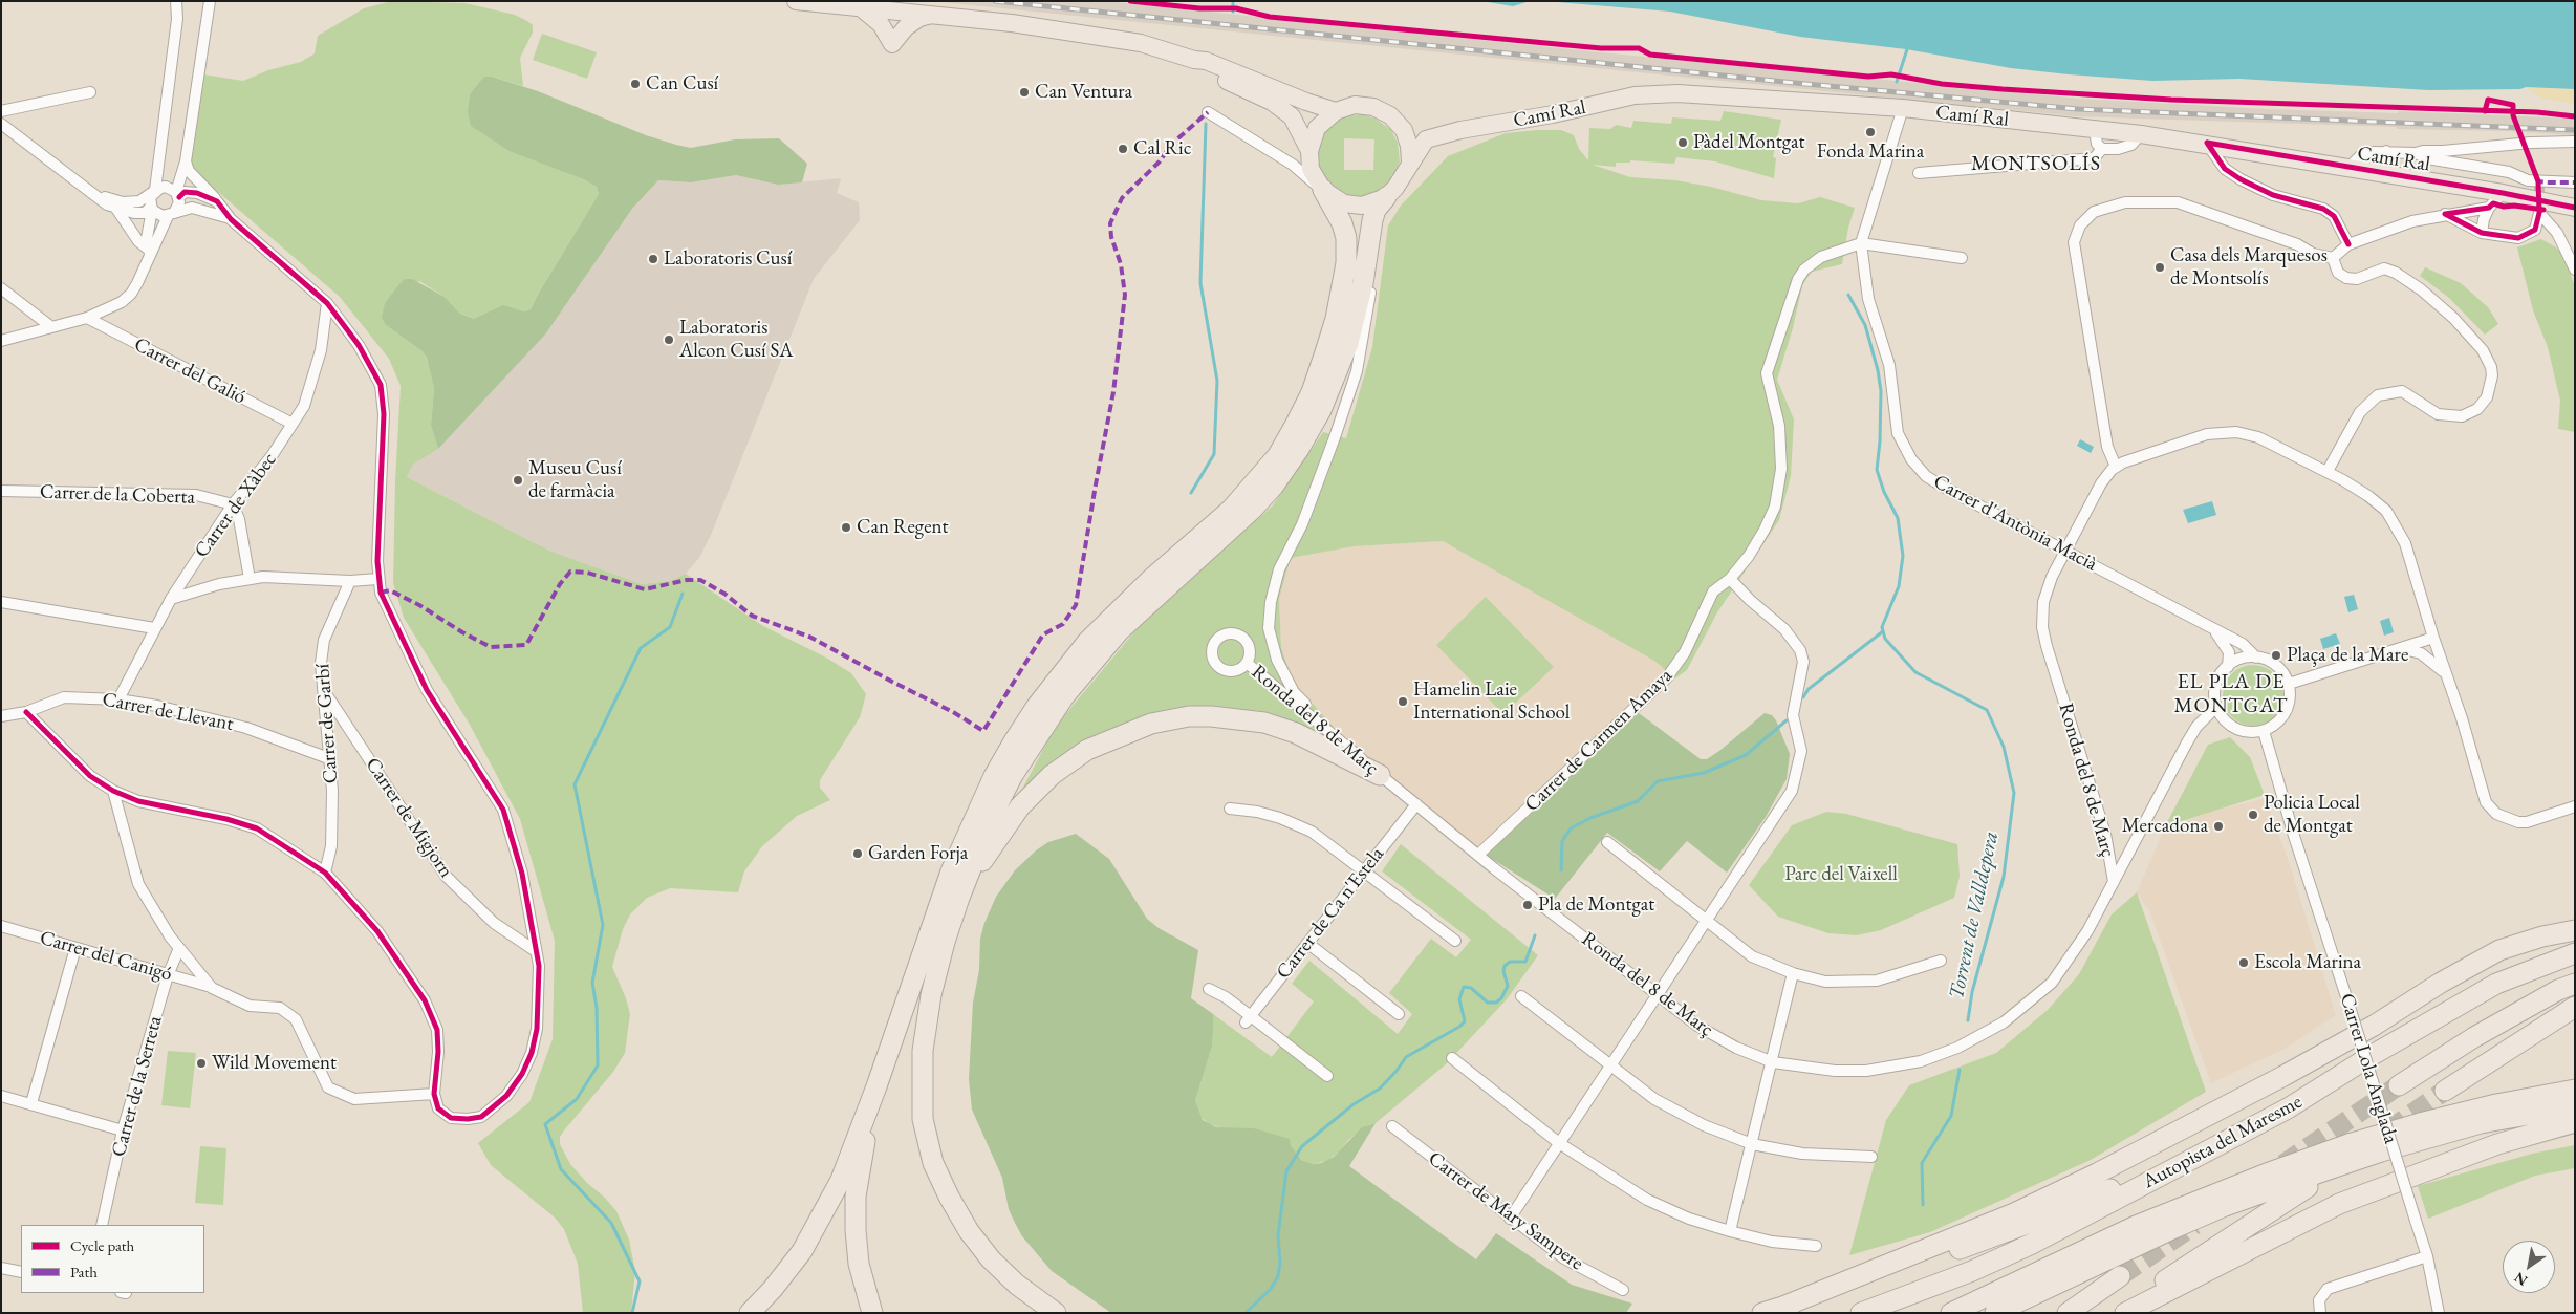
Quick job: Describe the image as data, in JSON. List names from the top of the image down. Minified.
{"streets":{"highway":["Autopista del Maresme"],"main road":["Camí Ral"],"street":["Carrer del Galió","Carrer de la Coberta","Carrer de Xàbec","Carrer d'Antònia Macià","Carrer de Llevant","Ronda del 8 de Març","Carrer de Garbí","Carrer de Carmen Amaya","Carrer de Migjorn","Carrer de Ca n'Estela","Carrer del Canigó","Carrer Lola Anglada","Carrer de la Serreta","Carrer de Mary Sampere"]},"crossings":[["Carrer del Galió","Carrer de Xàbec"],["Carrer de la Coberta","Carrer de Xàbec"],["Carrer de Xàbec","Carrer de Llevant"],["Carrer d'Antònia Macià","Ronda del 8 de Març"],["Carrer d'Antònia Macià","Carrer de Carmen Amaya"],["Carrer d'Antònia Macià","Carrer Lola Anglada"],["Carrer de Llevant","Carrer de Garbí"],["Ronda del 8 de Març","Carrer de Carmen Amaya"],["Ronda del 8 de Març","Carrer de Ca n'Estela"],["Carrer de Garbí","Carrer de Migjorn"],["Carrer del Canigó","Carrer de la Serreta"]],"districts":["MONTSOLÍS","EL PLA DE MONTGAT"],"water":["Torrent de Valldepera"],"parks":["Parc del Vaixell"],"places":["Can Cusí","Can Ventura","Fonda Marina","Pàdel Montgat","Cal Ric","Laboratoris Cusí","Casa dels Marquesos de Montsolís","Laboratoris Alcon Cusí SA","Museu Cusí de farmàcia","Can Regent","Plaça de la Mare","Hamelin Laie International School","Policia Local de Montgat","Mercadona","Garden Forja","Pla de Montgat","Escola Marina","Wild Movement"],"legend":["Cycle path","Path"],"north":"bottom left"}
